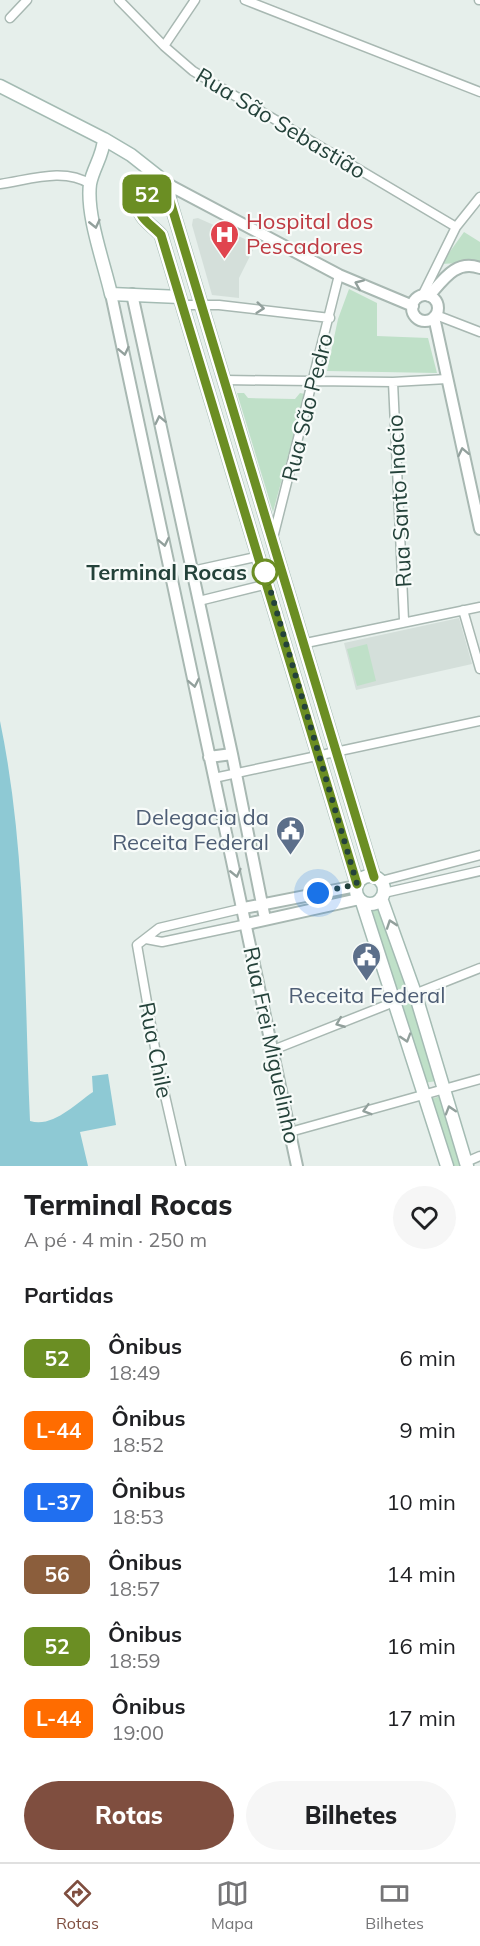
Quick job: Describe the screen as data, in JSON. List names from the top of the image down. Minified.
{"streets":{"street":["Rua São Sebastião","Rua São Pedro","Rua Santo Inácio","Rua Frei Miguelinho","Rua Chile"]},"places":{"hospital":["Hospital dos Pescadores"],"other":["Terminal Rocas"],"public building":["Delegacia da Receita Federal","Receita Federal"]},"lines":["bus line 52"],"page":{"on_map":"52","heading":[["Terminal Rocas","A pé · 4 min · 250 m"],"Partidas"],"list":[{"mark":"52","name":"Ônibus","note":"18:49","value":"6 min"},{"mark":"L-44","name":"Ônibus","note":"18:52","value":"9 min"},{"mark":"L-37","name":"Ônibus","note":"18:53","value":"10 min"},{"mark":"56","name":"Ônibus","note":"18:57","value":"14 min"},{"mark":"52","name":"Ônibus","note":"18:59","value":"16 min"},{"mark":"L-44","name":"Ônibus","note":"19:00","value":"17 min"}],"buttons":["Rotas","Bilhetes"],"tabs":["Rotas","Mapa","Bilhetes"]}}
